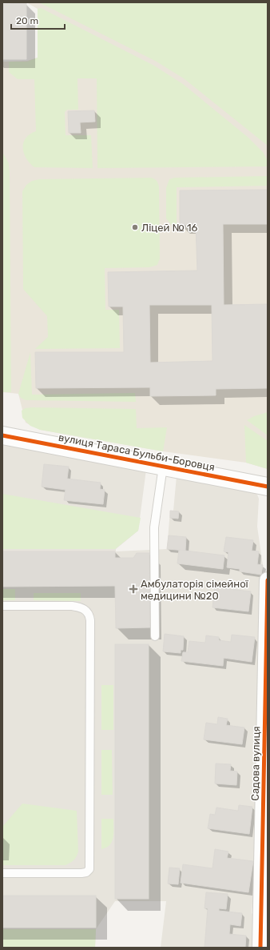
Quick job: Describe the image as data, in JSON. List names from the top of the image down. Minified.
{"streets":{"street":["вулиця Тараса Бульби-Боровця","Садова вулиця"]},"places":{"other":["Ліцей № 16"],"health":["Амбулаторія сімейної медицини №20"]},"scale_bar":"20 m"}
